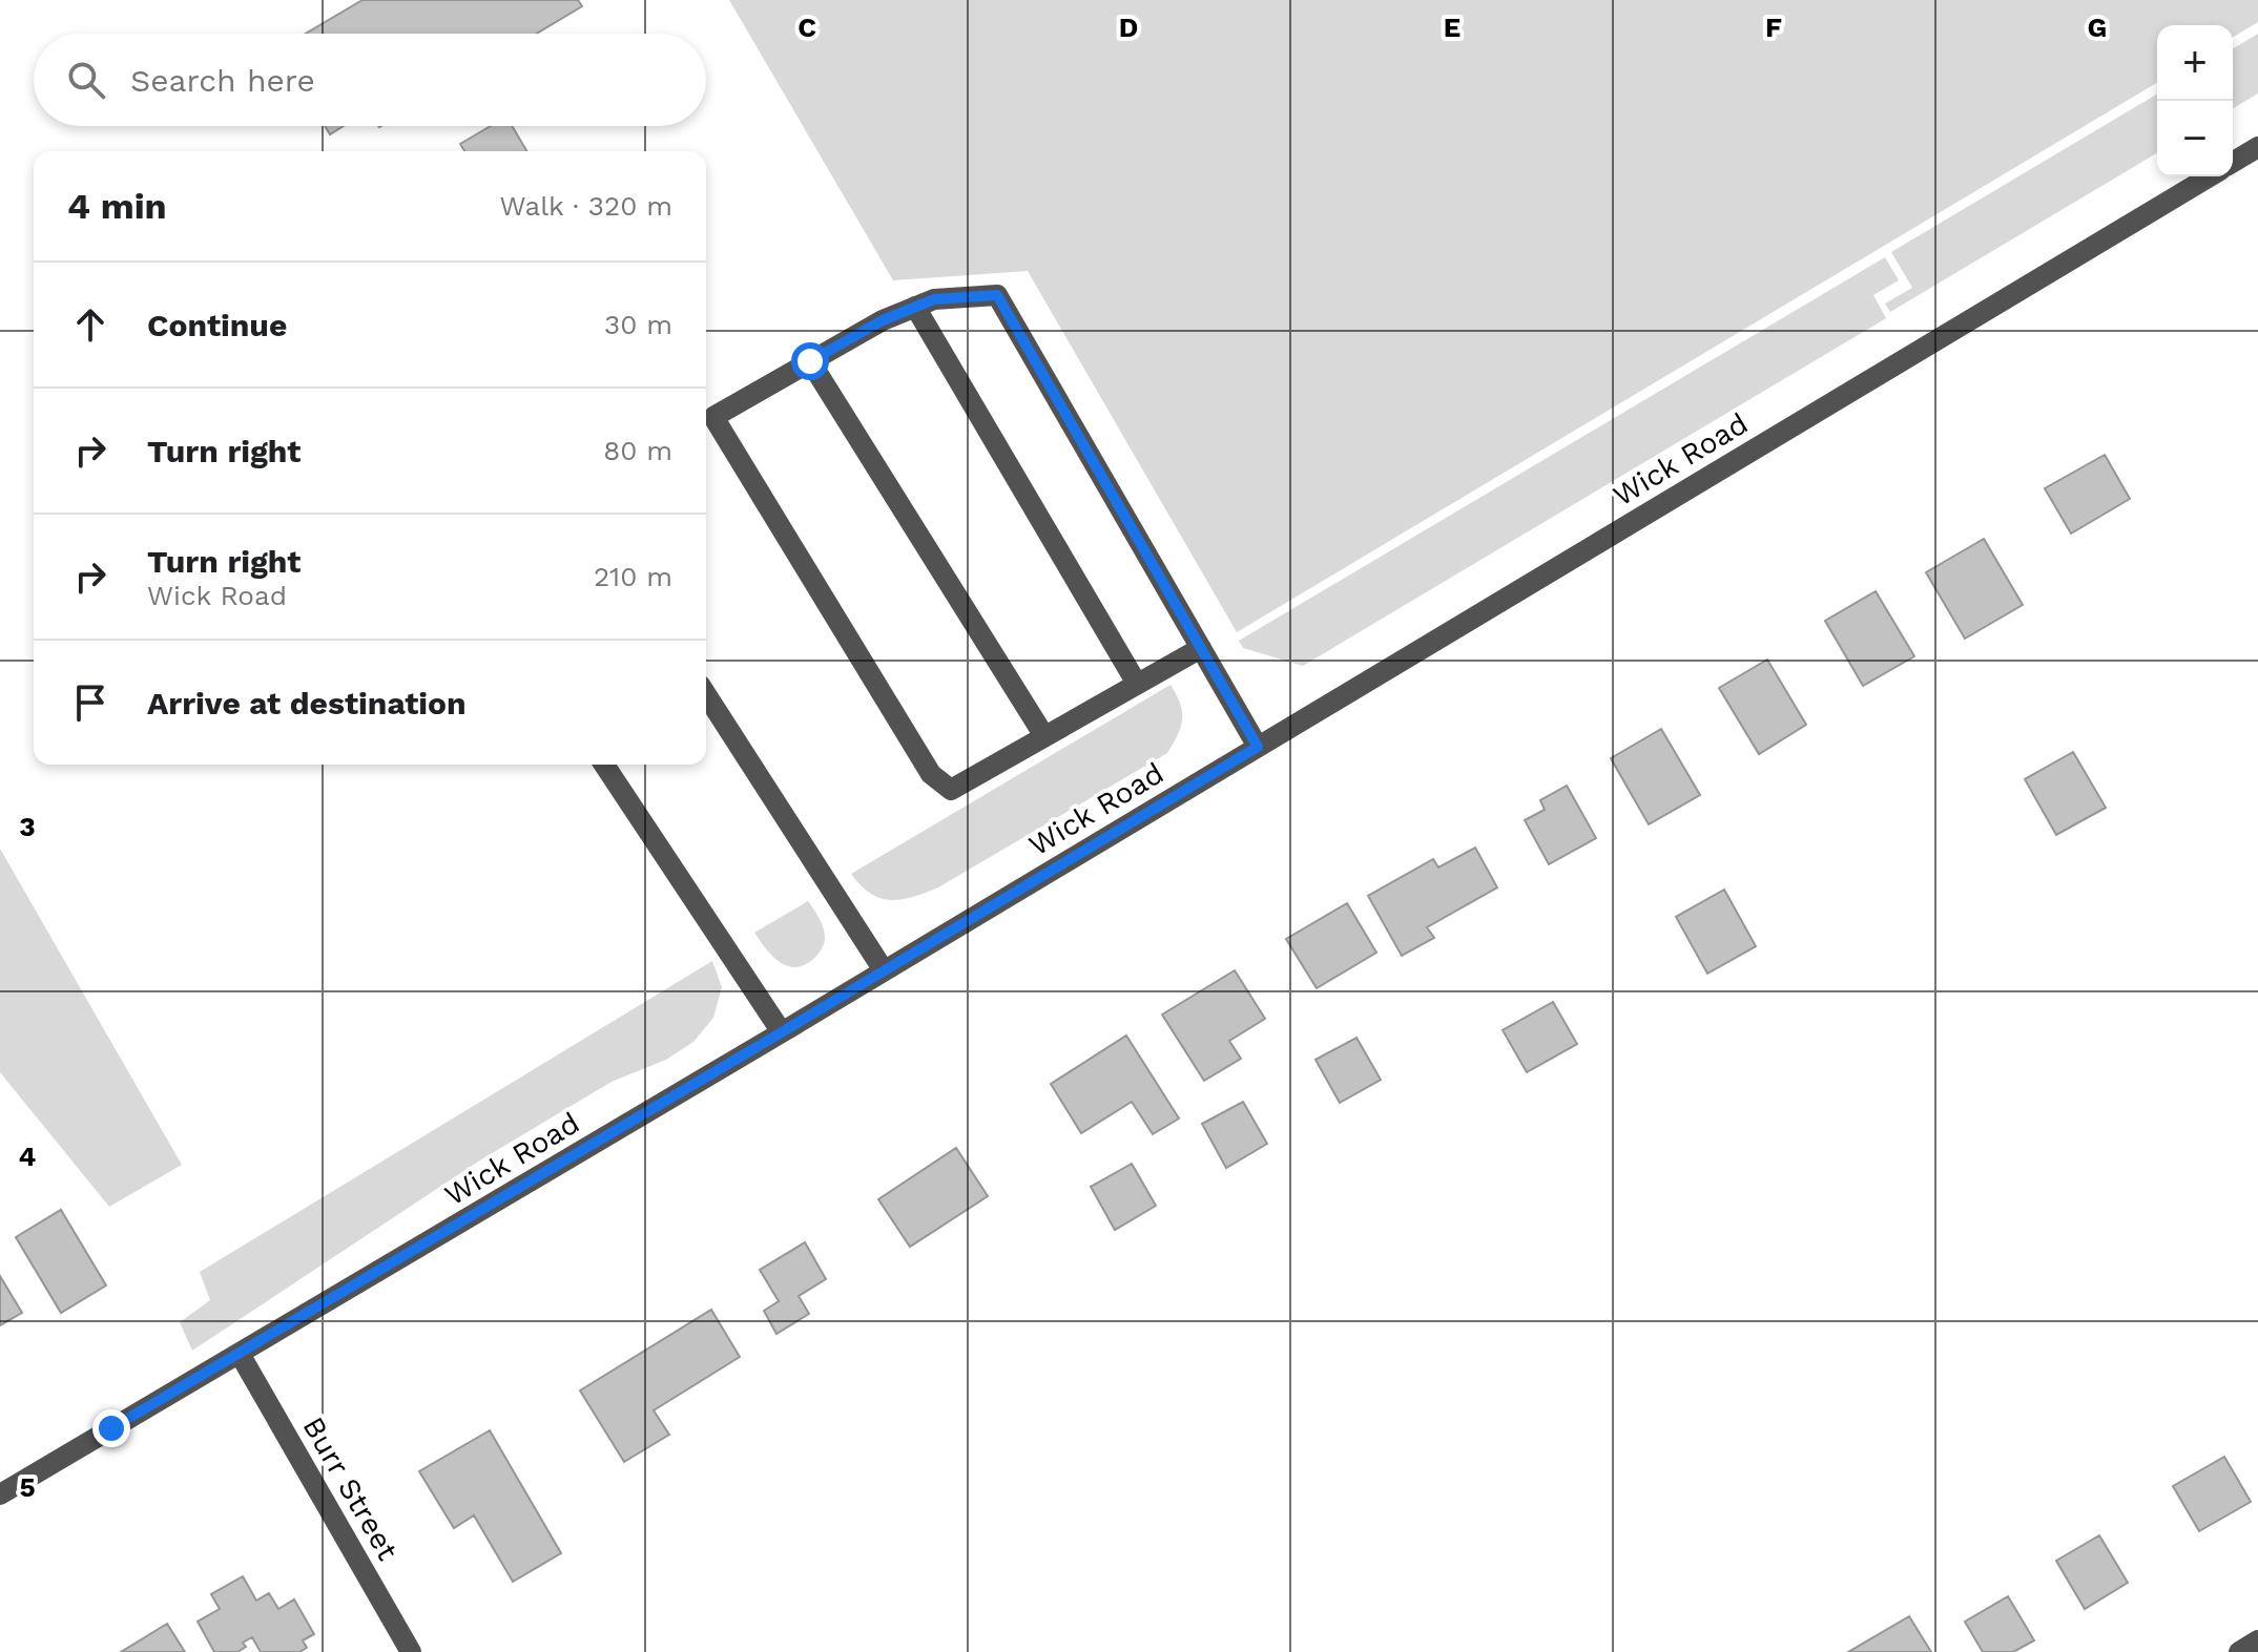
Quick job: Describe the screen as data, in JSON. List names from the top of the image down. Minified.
{"streets":{"street":["Wick Road","Burr Street"]},"crossings":[["Wick Road","Burr Street"]],"page":{"map_buttons":["+","−"],"search":"Search here","heading":["4 min","Walk · 320 m"],"list":[["Continue","30 m"],["Turn right","80 m"],["Turn right","Wick Road","210 m"],"Arrive at destination"]},"grid":{"columns":["C","D","E","F","G"],"rows":["3","4","5"]}}
